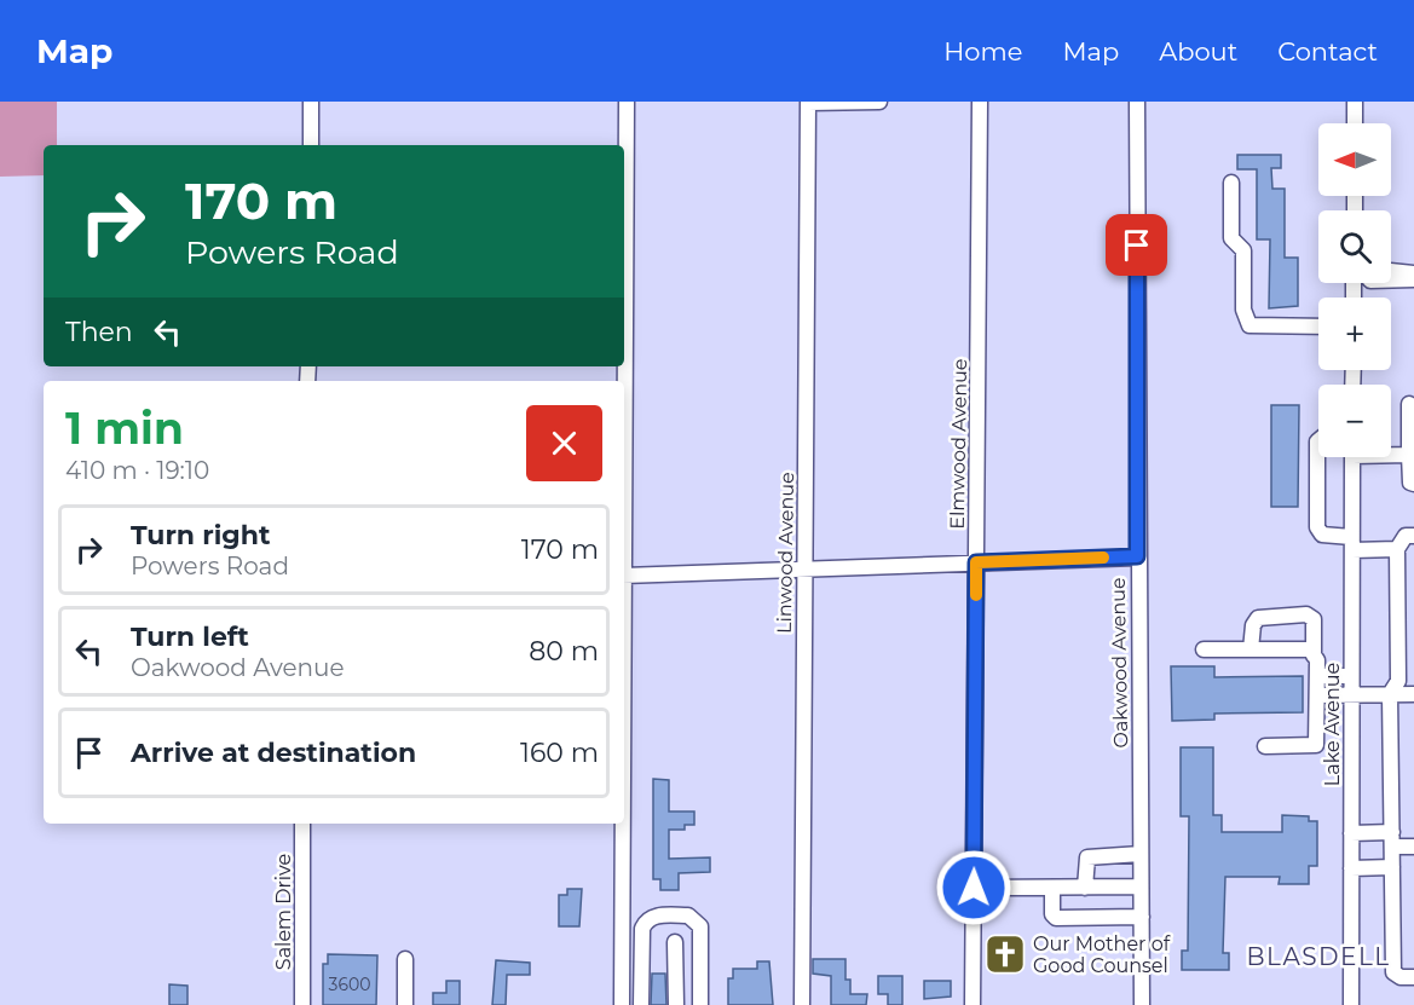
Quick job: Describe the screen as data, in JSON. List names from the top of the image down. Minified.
{"streets":{"street":["Elmwood Avenue","Linwood Avenue","Oakwood Avenue","Lake Avenue","Salem Drive"]},"districts":["BLASDELL"],"places":{"church":["Our Mother of Good Counsel"]},"house_numbers":["3600"],"north":"left","page":{"header":"Map","nav":["Home","Map","About","Contact"],"map_buttons":["+","−"],"turn":["170 m","Powers Road"],"then":"Then","heading":["1 min","410 m · 19:10"],"list":[{"name":"Turn right","note":"Powers Road","value":"170 m"},{"name":"Turn left","note":"Oakwood Avenue","value":"80 m"},{"name":"Arrive at destination","value":"160 m"}]}}
